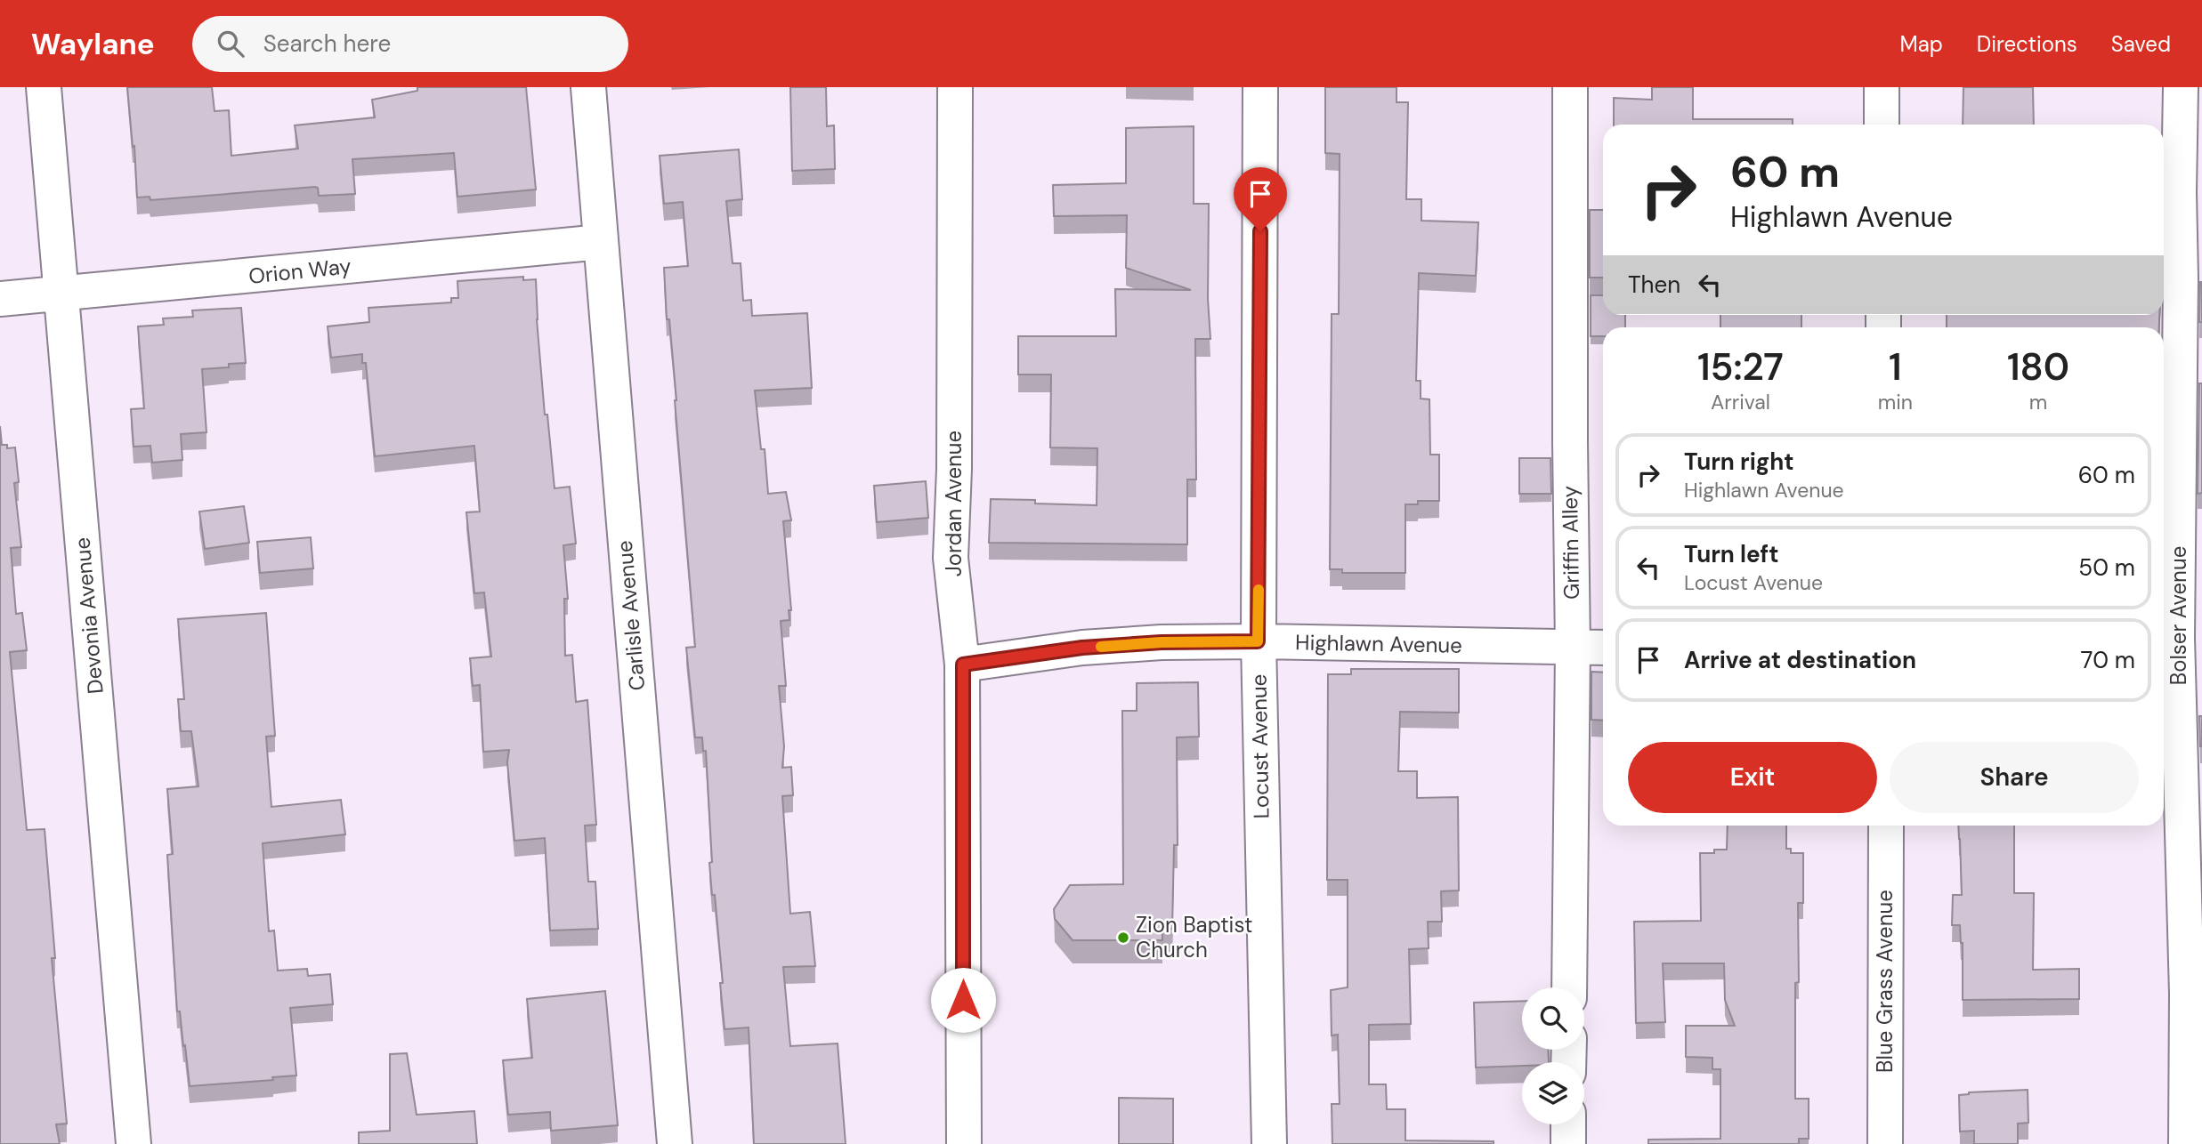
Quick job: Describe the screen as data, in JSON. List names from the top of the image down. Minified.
{"streets":{"street":["Orion Way","Jordan Avenue","Griffin Alley","Devonia Avenue","Carlisle Avenue","Bolser Avenue","Highlawn Avenue","Locust Avenue","Blue Grass Avenue"]},"crossings":[["Orion Way","Devonia Avenue"],["Orion Way","Carlisle Avenue"],["Jordan Avenue","Highlawn Avenue"],["Griffin Alley","Highlawn Avenue"],["Highlawn Avenue","Locust Avenue"]],"places":["Zion Baptist Church"],"page":{"header":"Waylane","search":"Search here","nav":["Map","Directions","Saved"],"turn":["60 m","Highlawn Avenue"],"then":"Then","eta":["15:27","Arrival","1","min","180","m"],"list":[{"name":"Turn right","note":"Highlawn Avenue","value":"60 m"},{"name":"Turn left","note":"Locust Avenue","value":"50 m"},{"name":"Arrive at destination","value":"70 m"}],"buttons":["Exit","Share"]}}
